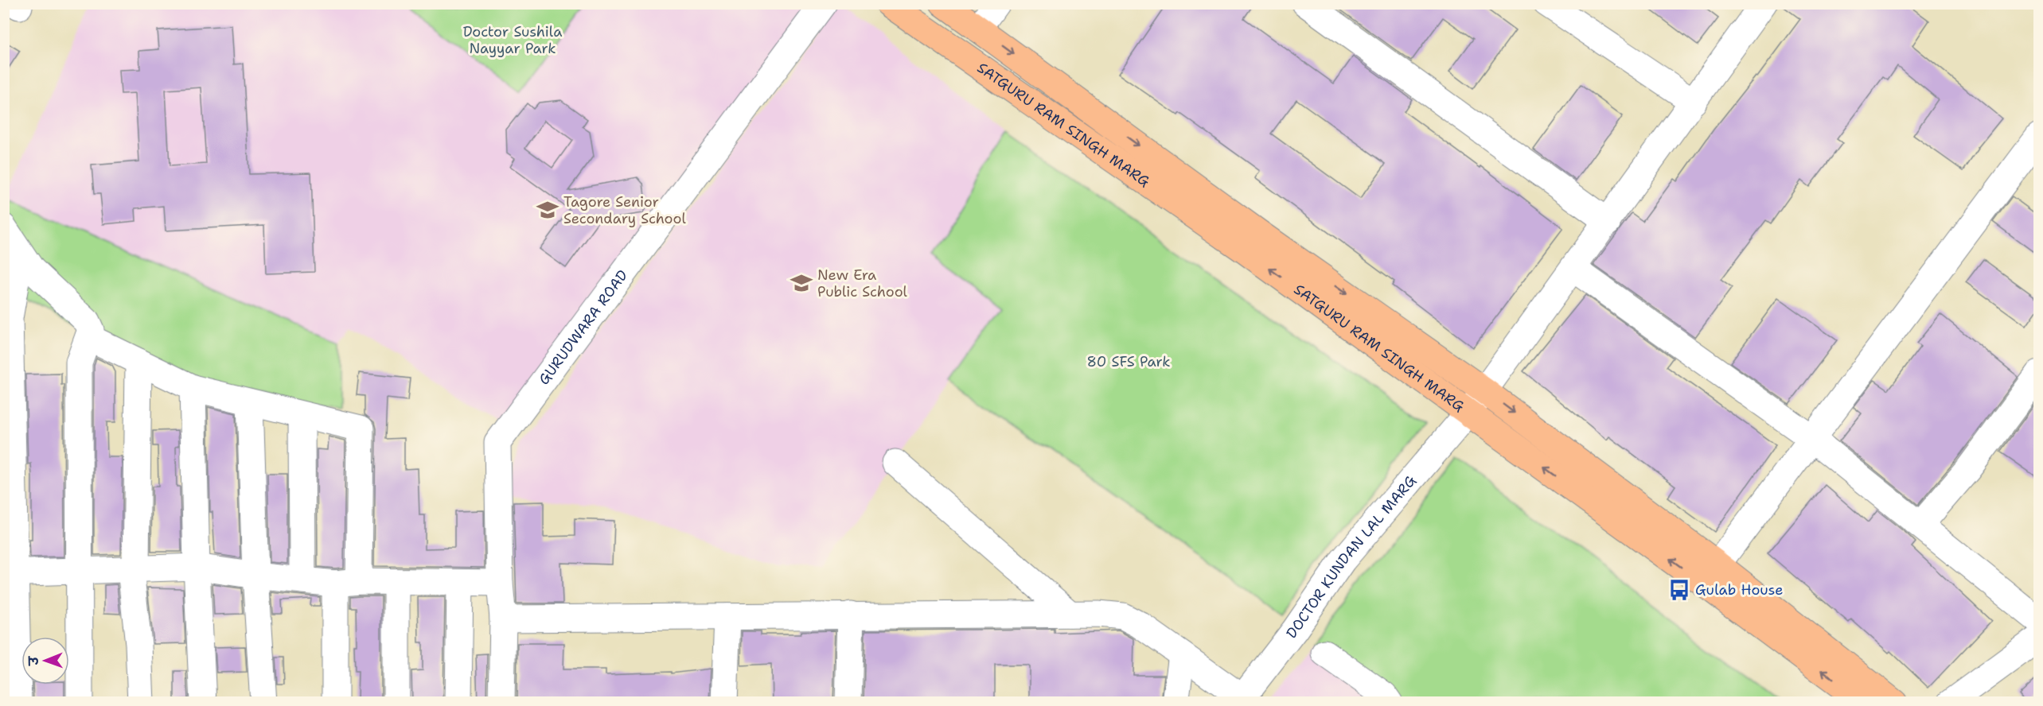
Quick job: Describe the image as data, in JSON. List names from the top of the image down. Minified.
{"streets":{"main road":["SATGURU RAM SINGH MARG"],"street":["GURUDWARA ROAD","DOCTOR KUNDAN LAL MARG"]},"crossings":[["SATGURU RAM SINGH MARG","DOCTOR KUNDAN LAL MARG"]],"parks":["Doctor Sushila Nayyar Park","80 SFS Park"],"places":{"school or university":["Tagore Senior Secondary School","New Era Public School"],"bus stop":["Gulab House"]},"north":"left"}
